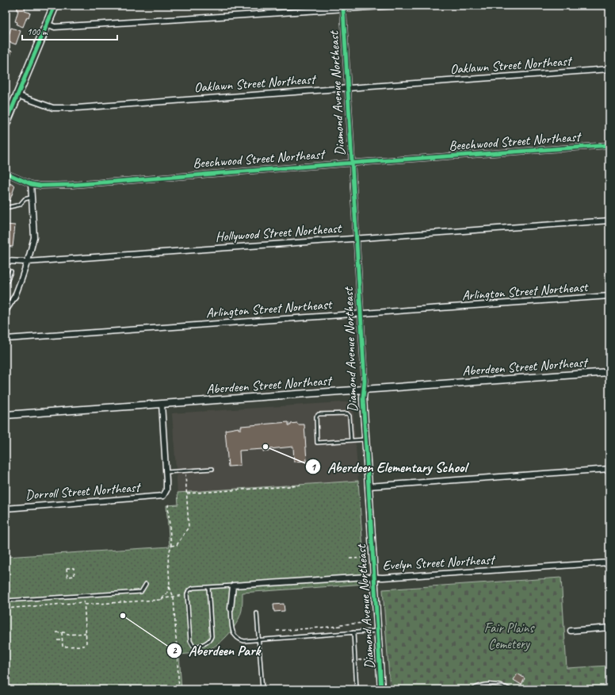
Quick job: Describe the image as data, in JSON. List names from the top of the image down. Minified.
{"streets":{"street":["Oaklawn Street Northeast","Diamond Avenue Northeast","Beechwood Street Northeast","Hollywood Street Northeast","Arlington Street Northeast","Aberdeen Street Northeast","Dorroll Street Northeast","Evelyn Street Northeast"]},"crossings":[["Oaklawn Street Northeast","Diamond Avenue Northeast"],["Diamond Avenue Northeast","Beechwood Street Northeast"],["Diamond Avenue Northeast","Hollywood Street Northeast"],["Diamond Avenue Northeast","Arlington Street Northeast"],["Diamond Avenue Northeast","Aberdeen Street Northeast"],["Diamond Avenue Northeast","Evelyn Street Northeast"]],"parks":["Fair Plains Cemetery"],"places":["Aberdeen Elementary School","Aberdeen Park"],"scale_bar":"100 m"}
